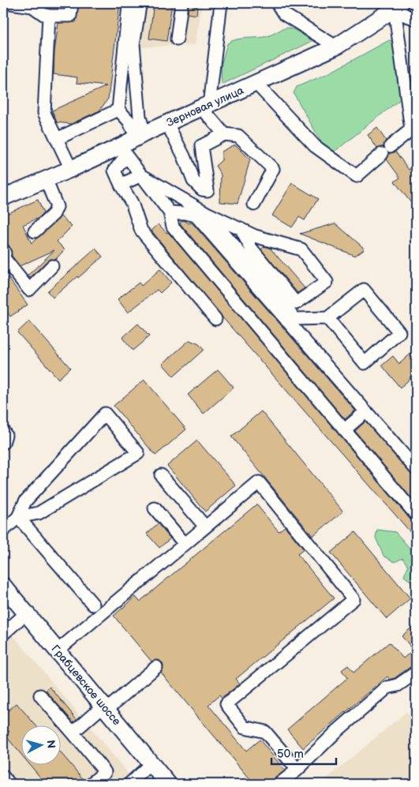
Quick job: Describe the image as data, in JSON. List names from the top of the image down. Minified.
{"streets":{"main road":["Зерновая улица","Грабцевское шоссе"]},"scale_bar":"50 m","north":"right"}
